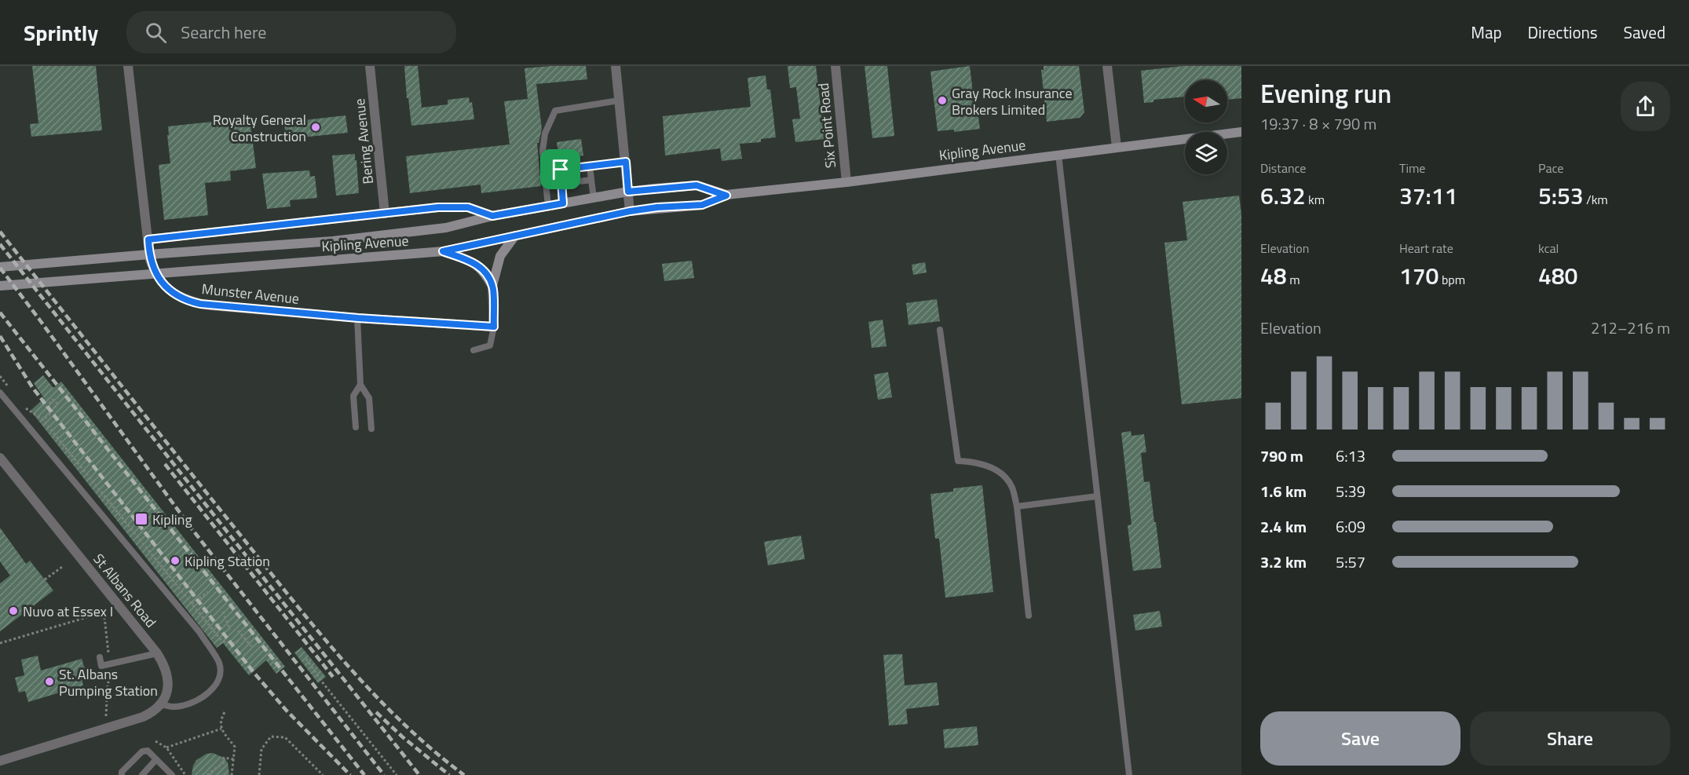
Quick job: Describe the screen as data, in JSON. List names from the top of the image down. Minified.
{"streets":{"main road":["Kipling Avenue"],"street":["Six Point Road","Bering Avenue","Munster Avenue","St Albans Road"]},"crossings":[["Six Point Road","Kipling Avenue"],["Bering Avenue","Kipling Avenue"],["Kipling Avenue","Munster Avenue"]],"places":{"other":["Gray Rock Insurance Brokers Limited","Royalty General Construction","Kipling Station","Nuvo at Essex I","St. Albans Pumping Station"],"transit":["Kipling"]},"north":"left","page":{"header":"Sprintly","search":"Search here","nav":["Map","Directions","Saved"],"heading":["Evening run","19:37 · 8 × 790 m"],"stats":[["Distance","6.32 km"],["Time","37:11"],["Pace","5:53 /km"],["Elevation","48 m"],["Heart rate","170 bpm"],["kcal","480"]],"chart":["Elevation","212–216 m"],"list":[{"name":"790 m","note":"6:13"},{"name":"1.6 km","note":"5:39"},{"name":"2.4 km","note":"6:09"},{"name":"3.2 km","note":"5:57"}],"buttons":["Save","Share"]}}
